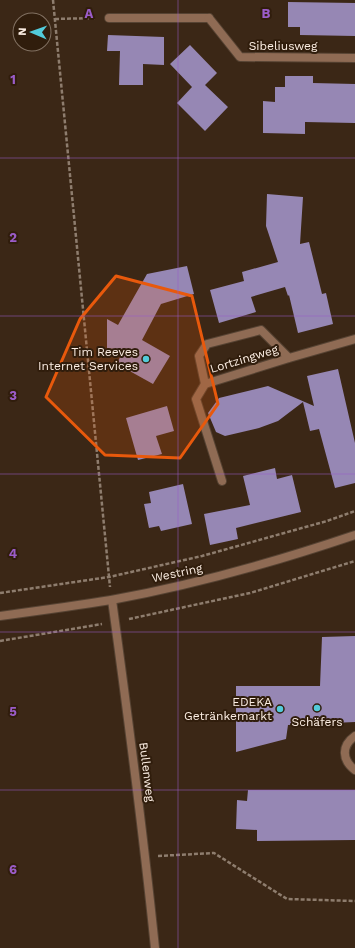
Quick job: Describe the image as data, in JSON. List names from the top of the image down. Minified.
{"streets":{"street":["Sibeliusweg","Lortzingweg","Westring","Bullenweg"]},"crossings":[["Westring","Bullenweg"]],"places":["Tim Reeves Internet Services","Schäfers","EDEKA Getränkemarkt"],"north":"left","grid":{"columns":["A","B"],"rows":["1","2","3","4","5","6"]}}
